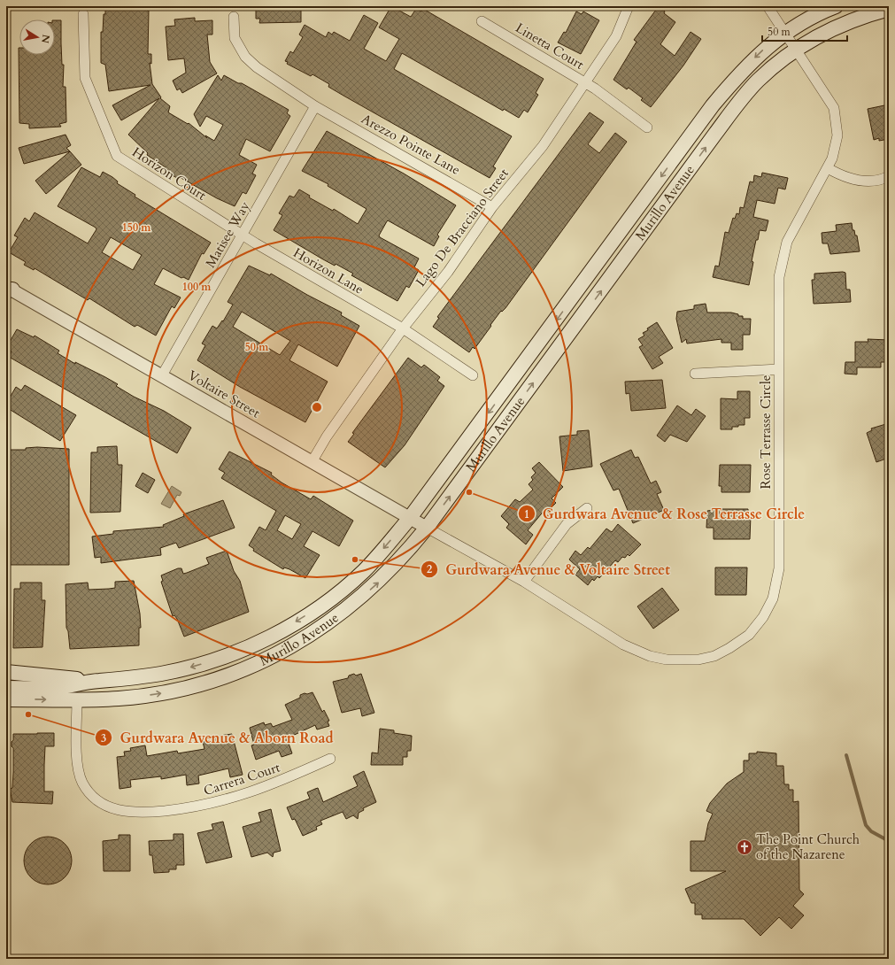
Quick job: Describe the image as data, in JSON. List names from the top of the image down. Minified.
{"streets":{"main road":["Murillo Avenue"],"street":["Linetta Court","Arezzo Pointe Lane","Horizon Court","Lago De Bracciano Street","Matisee Way","Horizon Lane","Voltaire Street","Rose Terrasse Circle","Carrera Court"]},"crossings":[["Linetta Court","Lago De Bracciano Street"],["Arezzo Pointe Lane","Lago De Bracciano Street"],["Arezzo Pointe Lane","Matisee Way"],["Horizon Court","Matisee Way"],["Horizon Court","Horizon Lane"],["Murillo Avenue","Voltaire Street"],["Murillo Avenue","Rose Terrasse Circle"],["Murillo Avenue","Carrera Court"],["Lago De Bracciano Street","Horizon Lane"],["Lago De Bracciano Street","Voltaire Street"],["Matisee Way","Horizon Lane"],["Matisee Way","Voltaire Street"],["Voltaire Street","Rose Terrasse Circle"]],"places":{"other":["Gurdwara Avenue & Rose Terrasse Circle","Gurdwara Avenue & Voltaire Street","Gurdwara Avenue & Aborn Road"],"church":["The Point Church of the Nazarene"]},"scale_bar":"50 m","north":"right","rings":["150 m","100 m","50 m"]}
